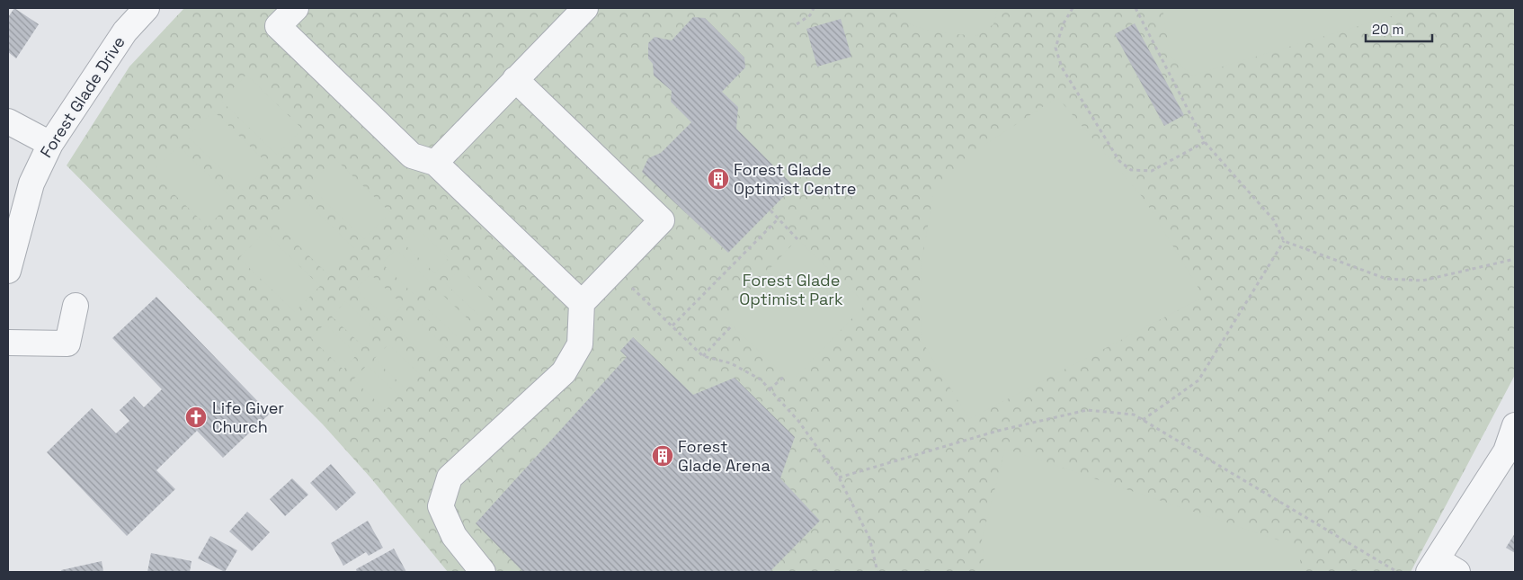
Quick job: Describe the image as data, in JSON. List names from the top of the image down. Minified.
{"streets":{"street":["Forest Glade Drive"]},"parks":["Forest Glade Optimist Park"],"places":{"building":["Forest Glade Optimist Centre","Forest Glade Arena"],"church":["Life Giver Church"]},"scale_bar":"20 m"}
